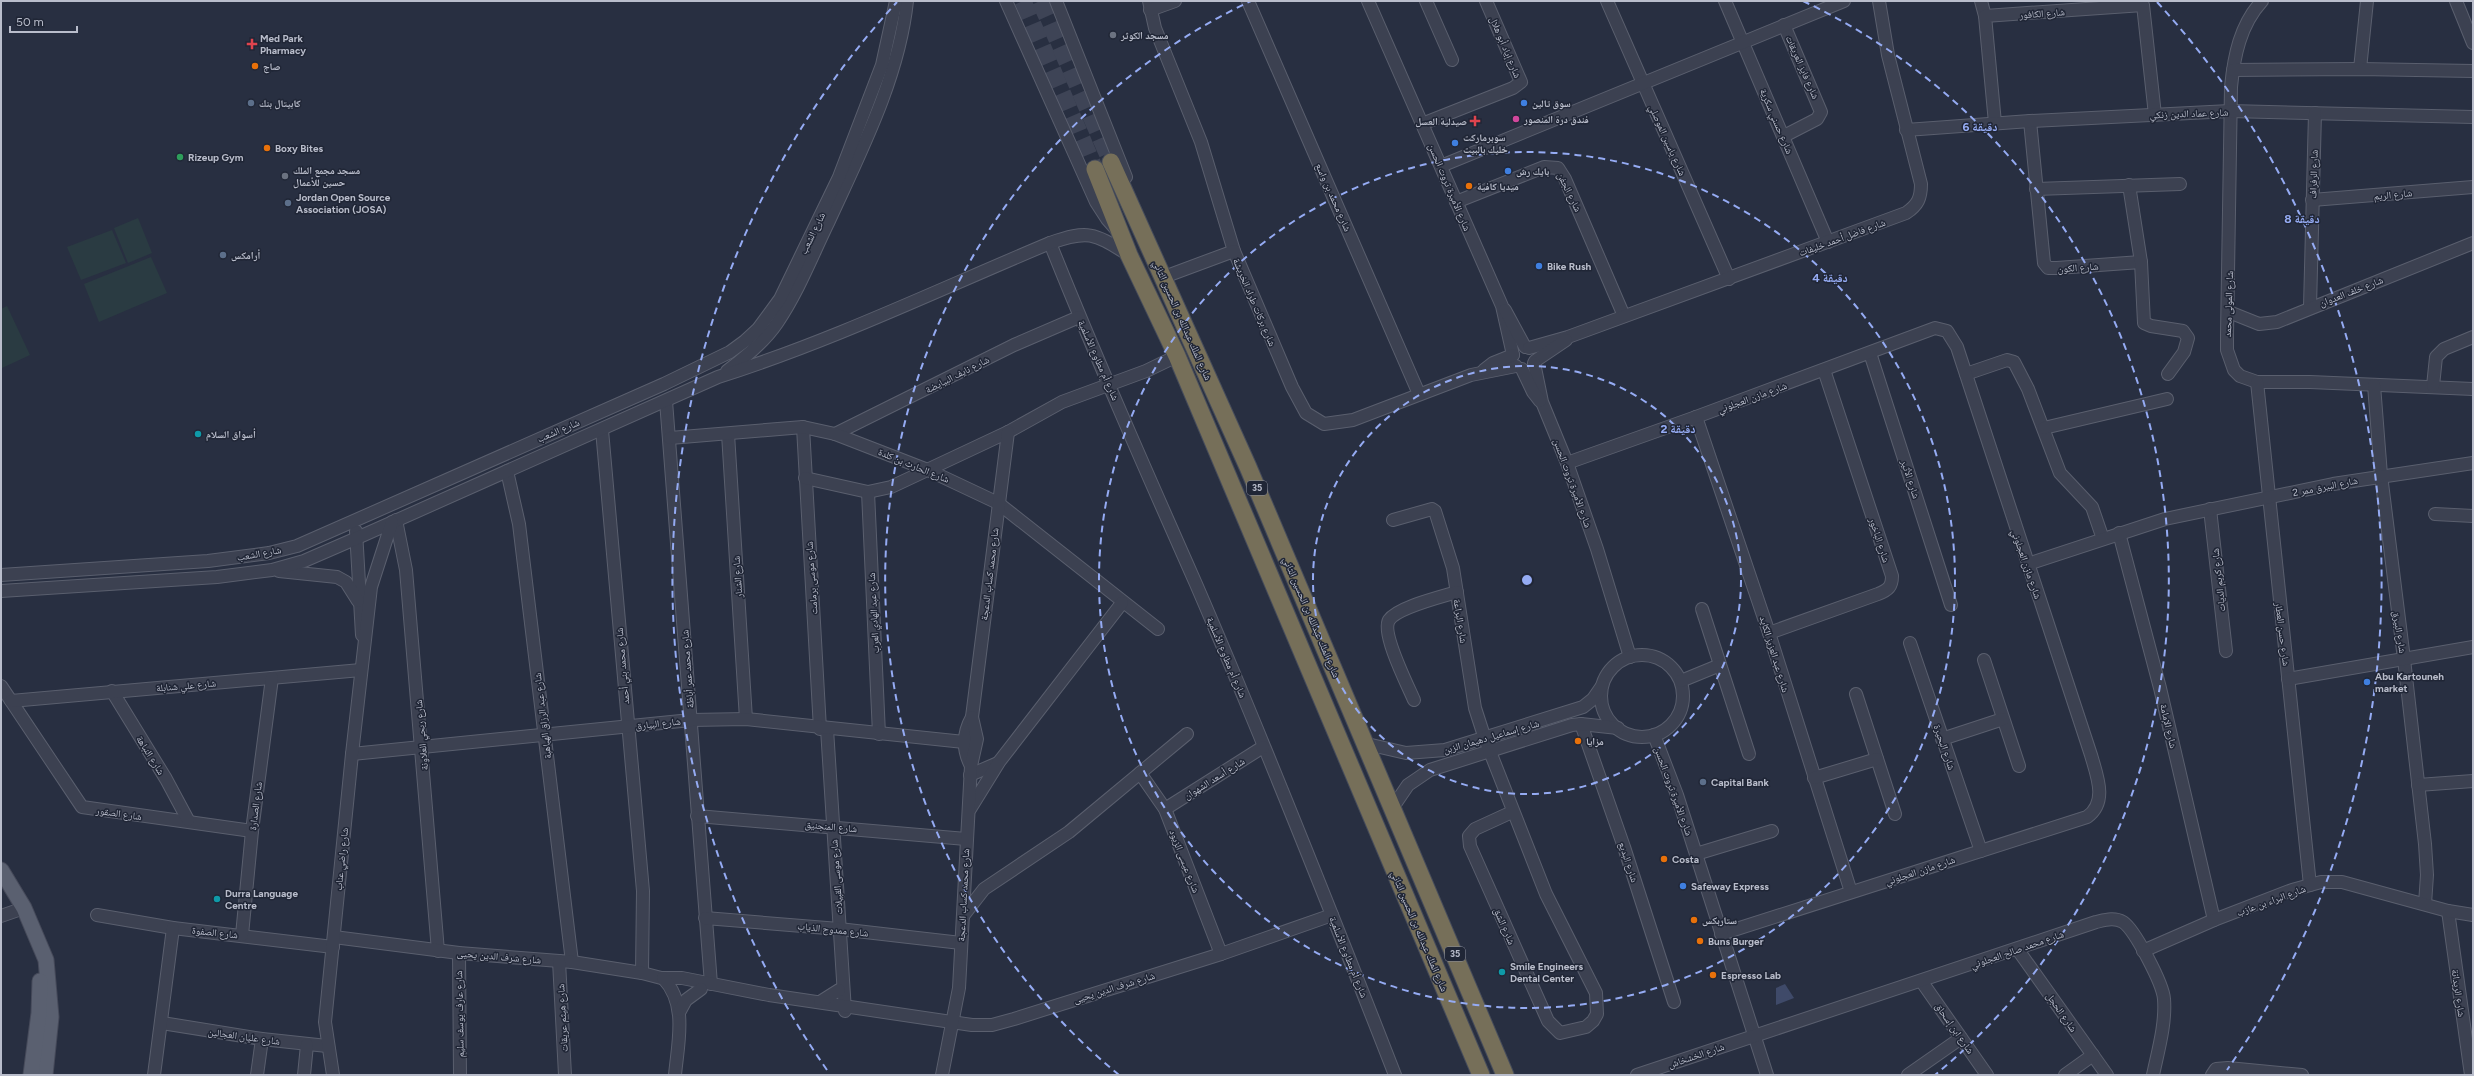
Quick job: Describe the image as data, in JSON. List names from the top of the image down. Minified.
{"streets":{"highway":["شارع الملك عبدالله بن الحسين الثاني","35"],"street":["شارع الكافور","شارع إياد أبو هلال","شارع فايز العريقات","شارع عماد الدين زنكي","شارع حسني سكرية","شارع ياسين الموصلي","شارع الرفراف","شارع الأميرة ثروت الحسن","شارع الجفن","شارع الريم","شارع محمد بن واسع","شارع الشعب","شارع فاضل أحمد خليفات","شارع الكون","شارع خلف العدوان","شارع بركات طراد الخريشة","شارع المولى محمد","شارع أم مطاوع الأسلمية","شارع نايف البيايضة","شارع مازن العجلوني","شارع الحارث بن كلدة","شارع الأثير","شارع البيرق ممر 2","شارع الباخور","شارع محمد كساب الدعجة","شارع الشنار","شارع موسى برمامت","شارع كريم الديات","شارع عبد الهادي العرب","شارع البراعة","شارع البيرق","شارع حسن العطار","شارع عبد العزيز الكايد","شارع محمد بني أحمد","شارع محمد عمر أباظة","شارع علي شنابلة","شارع عبد الرزاق الهباهبة","شارع البيارق","شارع الإمامة","شارع ربحي العلاونة","شارع إسماعيل دهيمان الزبن","شارع البحيرة","شارع النباهة","شارع أسعد الشهوان","شارع الصدارة","شارع الصقور","شارع المنجنيق","شارع راضي عناب","شارع عيسى الزيود","شارع البديع","شارع موسى القبيلات","شارع البراء بن عازب","شارع الشق","شارع ممدوح الذياب","شارع الصفوة","شارع محمد صالح العجلوني","شارع شرف الدين يحيى","شارع الريدانة","شارع الحجل","شارع عارف يوسف سليم","شارع هيثم عريقات","شارع ابن إسحاق","شارع عليان العجالين","شارع الخشخاش"]},"crossings":[["شارع الكافور","شارع عماد الدين زنكي"],["شارع إياد أبو هلال","شارع الأميرة ثروت الحسن"],["شارع فايز العريقات","شارع حسني سكرية"],["شارع عماد الدين زنكي","شارع الرفراف"],["شارع عماد الدين زنكي","شارع فاضل أحمد خليفات"],["شارع عماد الدين زنكي","شارع الكون"],["شارع عماد الدين زنكي","شارع المولى محمد"],["شارع حسني سكرية","شارع فاضل أحمد خليفات"],["شارع ياسين الموصلي","شارع فاضل أحمد خليفات"],["شارع الرفراف","شارع الريم"],["شارع الرفراف","شارع خلف العدوان"],["شارع الأميرة ثروت الحسن","شارع الجفن"],["شارع الأميرة ثروت الحسن","شارع فاضل أحمد خليفات"],["شارع الأميرة ثروت الحسن","شارع بركات طراد الخريشة"],["شارع الأميرة ثروت الحسن","شارع مازن العجلوني"],["شارع الأميرة ثروت الحسن","شارع إسماعيل دهيمان الزبن"],["شارع الأميرة ثروت الحسن","شارع محمد صالح العجلوني"],["شارع الأميرة ثروت الحسن","شارع الخشخاش"],["شارع الجفن","شارع فاضل أحمد خليفات"],["شارع محمد بن واسع","شارع بركات طراد الخريشة"],["شارع الشعب","شارع الملك عبدالله بن الحسين الثاني"],["شارع الشعب","شارع أم مطاوع الأسلمية"],["شارع الشعب","شارع محمد بني أحمد"],["شارع الشعب","شارع محمد عمر أباظة"],["شارع الشعب","شارع عبد الرزاق الهباهبة"],["شارع الشعب","شارع ربحي العلاونة"],["شارع الشعب","شارع راضي عناب"],["شارع فاضل أحمد خليفات","شارع بركات طراد الخريشة"],["شارع خلف العدوان","شارع المولى محمد"],["شارع المولى محمد","شارع البيرق"],["شارع المولى محمد","شارع حسن العطار"],["شارع الملك عبدالله بن الحسين الثاني","شارع إسماعيل دهيمان الزبن"],["شارع أم مطاوع الأسلمية","شارع نايف البيايضة"],["شارع أم مطاوع الأسلمية","شارع أسعد الشهوان"],["شارع أم مطاوع الأسلمية","شارع شرف الدين يحيى"],["شارع نايف البيايضة","شارع الحارث بن كلدة"],["شارع مازن العجلوني","شارع الأثير"],["شارع مازن العجلوني","شارع الباخور"],["شارع مازن العجلوني","شارع عبد العزيز الكايد"],["شارع مازن العجلوني","شارع البحيرة"],["شارع الحارث بن كلدة","شارع محمد كساب الدعجة"],["شارع الحارث بن كلدة","شارع الشنار"],["شارع الحارث بن كلدة","شارع موسى برمامت"],["شارع الحارث بن كلدة","شارع محمد عمر أباظة"],["شارع البيرق ممر 2","شارع البيرق"],["شارع البيرق ممر 2","شارع حسن العطار"],["شارع الباخور","شارع عبد العزيز الكايد"],["شارع محمد كساب الدعجة","شارع البيارق"],["شارع محمد كساب الدعجة","شارع المنجنيق"],["شارع محمد كساب الدعجة","شارع ممدوح الذياب"],["شارع محمد كساب الدعجة","شارع شرف الدين يحيى"],["شارع الشنار","شارع البيارق"],["شارع موسى برمامت","شارع البيارق"],["شارع موسى برمامت","شارع موسى القبيلات"],["شارع عبد الهادي العرب","شارع البيارق"],["شارع البراعة","شارع إسماعيل دهيمان الزبن"],["شارع البراعة","شارع الشق"],["شارع البيرق","شارع البراء بن عازب"],["شارع حسن العطار","شارع البراء بن عازب"],["شارع محمد بني أحمد","شارع البيارق"],["شارع محمد بني أحمد","شارع شرف الدين يحيى"],["شارع محمد عمر أباظة","شارع البيارق"],["شارع محمد عمر أباظة","شارع المنجنيق"],["شارع محمد عمر أباظة","شارع ممدوح الذياب"],["شارع محمد عمر أباظة","شارع شرف الدين يحيى"],["شارع علي شنابلة","شارع النباهة"],["شارع علي شنابلة","شارع الصدارة"],["شارع علي شنابلة","شارع الصقور"],["شارع علي شنابلة","شارع راضي عناب"],["شارع عبد الرزاق الهباهبة","شارع البيارق"],["شارع عبد الرزاق الهباهبة","شارع شرف الدين يحيى"],["شارع البيارق","شارع ربحي العلاونة"],["شارع البيارق","شارع راضي عناب"],["شارع البيارق","شارع موسى القبيلات"],["شارع الإمامة","شارع البراء بن عازب"],["شارع ربحي العلاونة","شارع راضي عناب"],["شارع ربحي العلاونة","شارع شرف الدين يحيى"],["شارع إسماعيل دهيمان الزبن","شارع البديع"],["شارع إسماعيل دهيمان الزبن","شارع الشق"],["شارع النباهة","شارع الصقور"],["شارع أسعد الشهوان","شارع عيسى الزيود"],["شارع الصدارة","شارع الصقور"],["شارع الصدارة","شارع الصفوة"],["شارع المنجنيق","شارع موسى القبيلات"],["شارع راضي عناب","شارع الصفوة"],["شارع راضي عناب","شارع شرف الدين يحيى"],["شارع راضي عناب","شارع عليان العجالين"],["شارع عيسى الزيود","شارع شرف الدين يحيى"],["شارع موسى القبيلات","شارع ممدوح الذياب"],["شارع موسى القبيلات","شارع شرف الدين يحيى"],["شارع البراء بن عازب","شارع محمد صالح العجلوني"],["شارع البراء بن عازب","شارع الريدانة"],["شارع الصفوة","شارع شرف الدين يحيى"],["شارع محمد صالح العجلوني","شارع الحجل"],["شارع محمد صالح العجلوني","شارع ابن إسحاق"],["شارع محمد صالح العجلوني","شارع الخشخاش"],["شارع شرف الدين يحيى","شارع عارف يوسف سليم"],["شارع شرف الدين يحيى","شارع هيثم عريقات"]],"places":{"other":["مسجد الكوثر","صاج","كابيتال بنك","سوق تالين","فندق درة المنصور","سوبرماركت خليك بالبيت","Boxy Bites","Rizeup Gym","بايك رش","مسجد مجمع الملك حسين للأعمال","ميديا كافية","Jordan Open Source Association (JOSA)","أرامكس","Bike Rush","أسواق السلام","Abu Kartouneh market","مزايا","Capital Bank","Costa","Safeway Express","Durra Language Centre","ستاربكس","Buns Burger","Smile Engineers Dental Center","Espresso Lab"],"health":["Med Park Pharmacy","صيدلية العسل"]},"scale_bar":"50 m","rings":["6 دقيقة","8 دقيقة","4 دقيقة","2 دقيقة"]}
